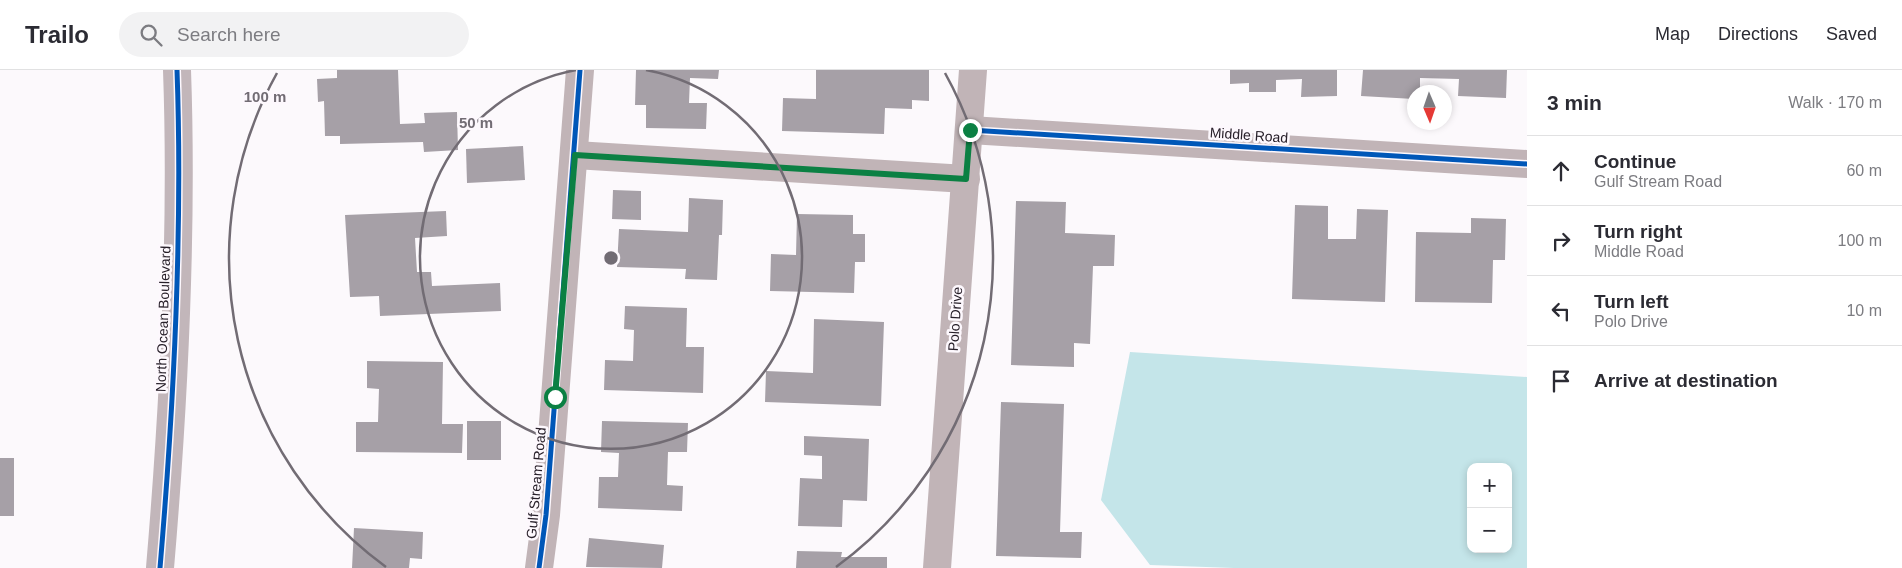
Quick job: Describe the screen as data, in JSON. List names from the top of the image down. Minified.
{"streets":{"main road":["North Ocean Boulevard"],"street":["Middle Road","Polo Drive","Gulf Stream Road"]},"crossings":[["Middle Road","Polo Drive"]],"north":"bottom","page":{"header":"Trailo","search":"Search here","nav":["Map","Directions","Saved"],"heading":["3 min","Walk · 170 m"],"list":[["Continue","Gulf Stream Road","60 m"],["Turn right","Middle Road","100 m"],["Turn left","Polo Drive","10 m"],"Arrive at destination"],"map_buttons":["+","−"]},"rings":["100 m","50 m"]}
